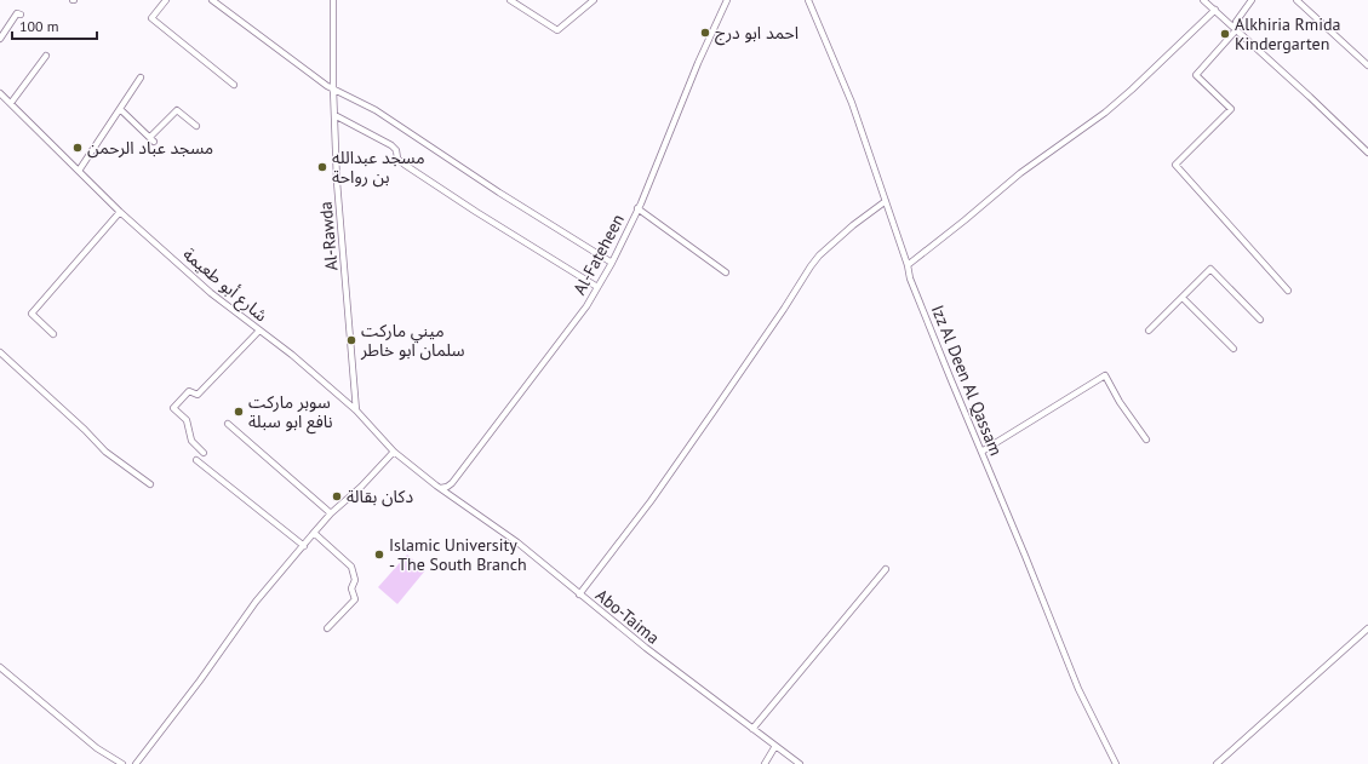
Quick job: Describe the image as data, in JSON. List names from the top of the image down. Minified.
{"streets":{"street":["Al-Rawda","Al-Fateheen","شارع أبو طعيمة","Izz Al Deen Al Qassam","Abo-Taima"]},"crossings":[["Al-Rawda","شارع أبو طعيمة"],["Al-Fateheen","شارع أبو طعيمة"],["Al-Fateheen","Abo-Taima"],["شارع أبو طعيمة","Abo-Taima"]],"places":["احمد ابو درج","Alkhiria Rmida Kindergarten","مسجد عباد الرحمن","مسجد عبدالله بن رواحة","ميني ماركت سلمان ابو خاطر","سوبر ماركت نافع ابو سبلة","دكان بقالة","Islamic University - The South Branch"],"scale_bar":"100 m"}
